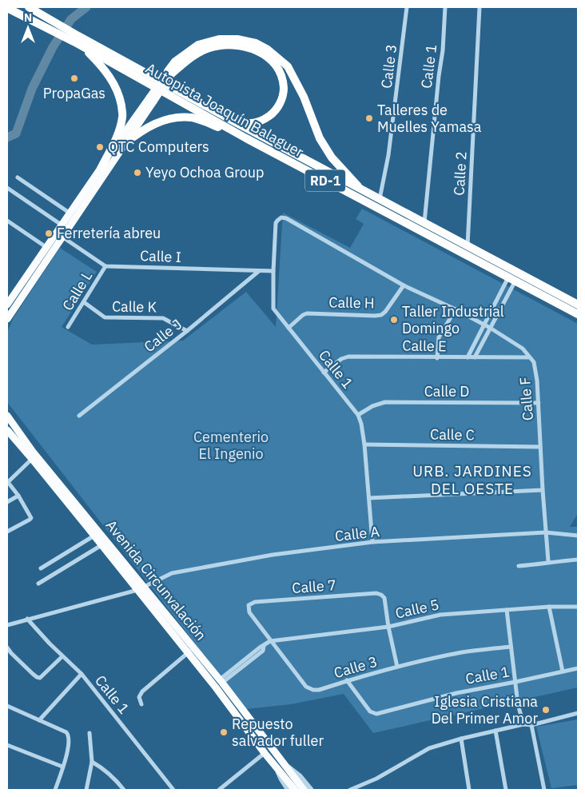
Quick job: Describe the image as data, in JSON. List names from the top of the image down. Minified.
{"streets":{"highway":["Autopista Joaquín Balaguer","RD-1"],"main road":["Avenida Circunvalación"],"street":["Calle 3","Calle 1","Calle 2","Calle I","Calle L","Calle H","Calle K","Calle J","Calle E","Calle D","Calle F","Calle C","Calle A","Calle 7","Calle 5"]},"crossings":[["Calle 3","Calle 1"],["Calle 3","Autopista Joaquín Balaguer"],["Calle 3","Calle 7"],["Calle 3","Calle 5"],["Calle 1","Autopista Joaquín Balaguer"],["Calle 1","Calle I"],["Calle 1","Calle H"],["Calle 1","Calle E"],["Calle 1","Calle D"],["Calle 1","Calle F"],["Calle 1","Calle C"],["Calle 1","Calle A"],["Autopista Joaquín Balaguer","Calle 2"],["Calle I","Calle L"],["Calle I","Calle J"],["Calle L","Calle K"],["Calle H","Calle F"],["Calle K","Calle J"],["Calle E","Calle F"],["Calle D","Calle F"],["Calle F","Calle C"],["Calle F","Calle A"],["Calle A","Avenida Circunvalación"],["Avenida Circunvalación","Calle 5"],["Calle 7","Calle 5"]],"districts":["URB. JARDINES DEL OESTE"],"parks":["Cementerio El Ingenio"],"places":["PropaGas","Talleres de Muelles Yamasa","QTC Computers","Yeyo Ochoa Group","Ferretería abreu","Taller Industrial Domingo","Iglesia Cristiana Del Primer Amor","Repuesto salvador fuller"],"north":"top"}
